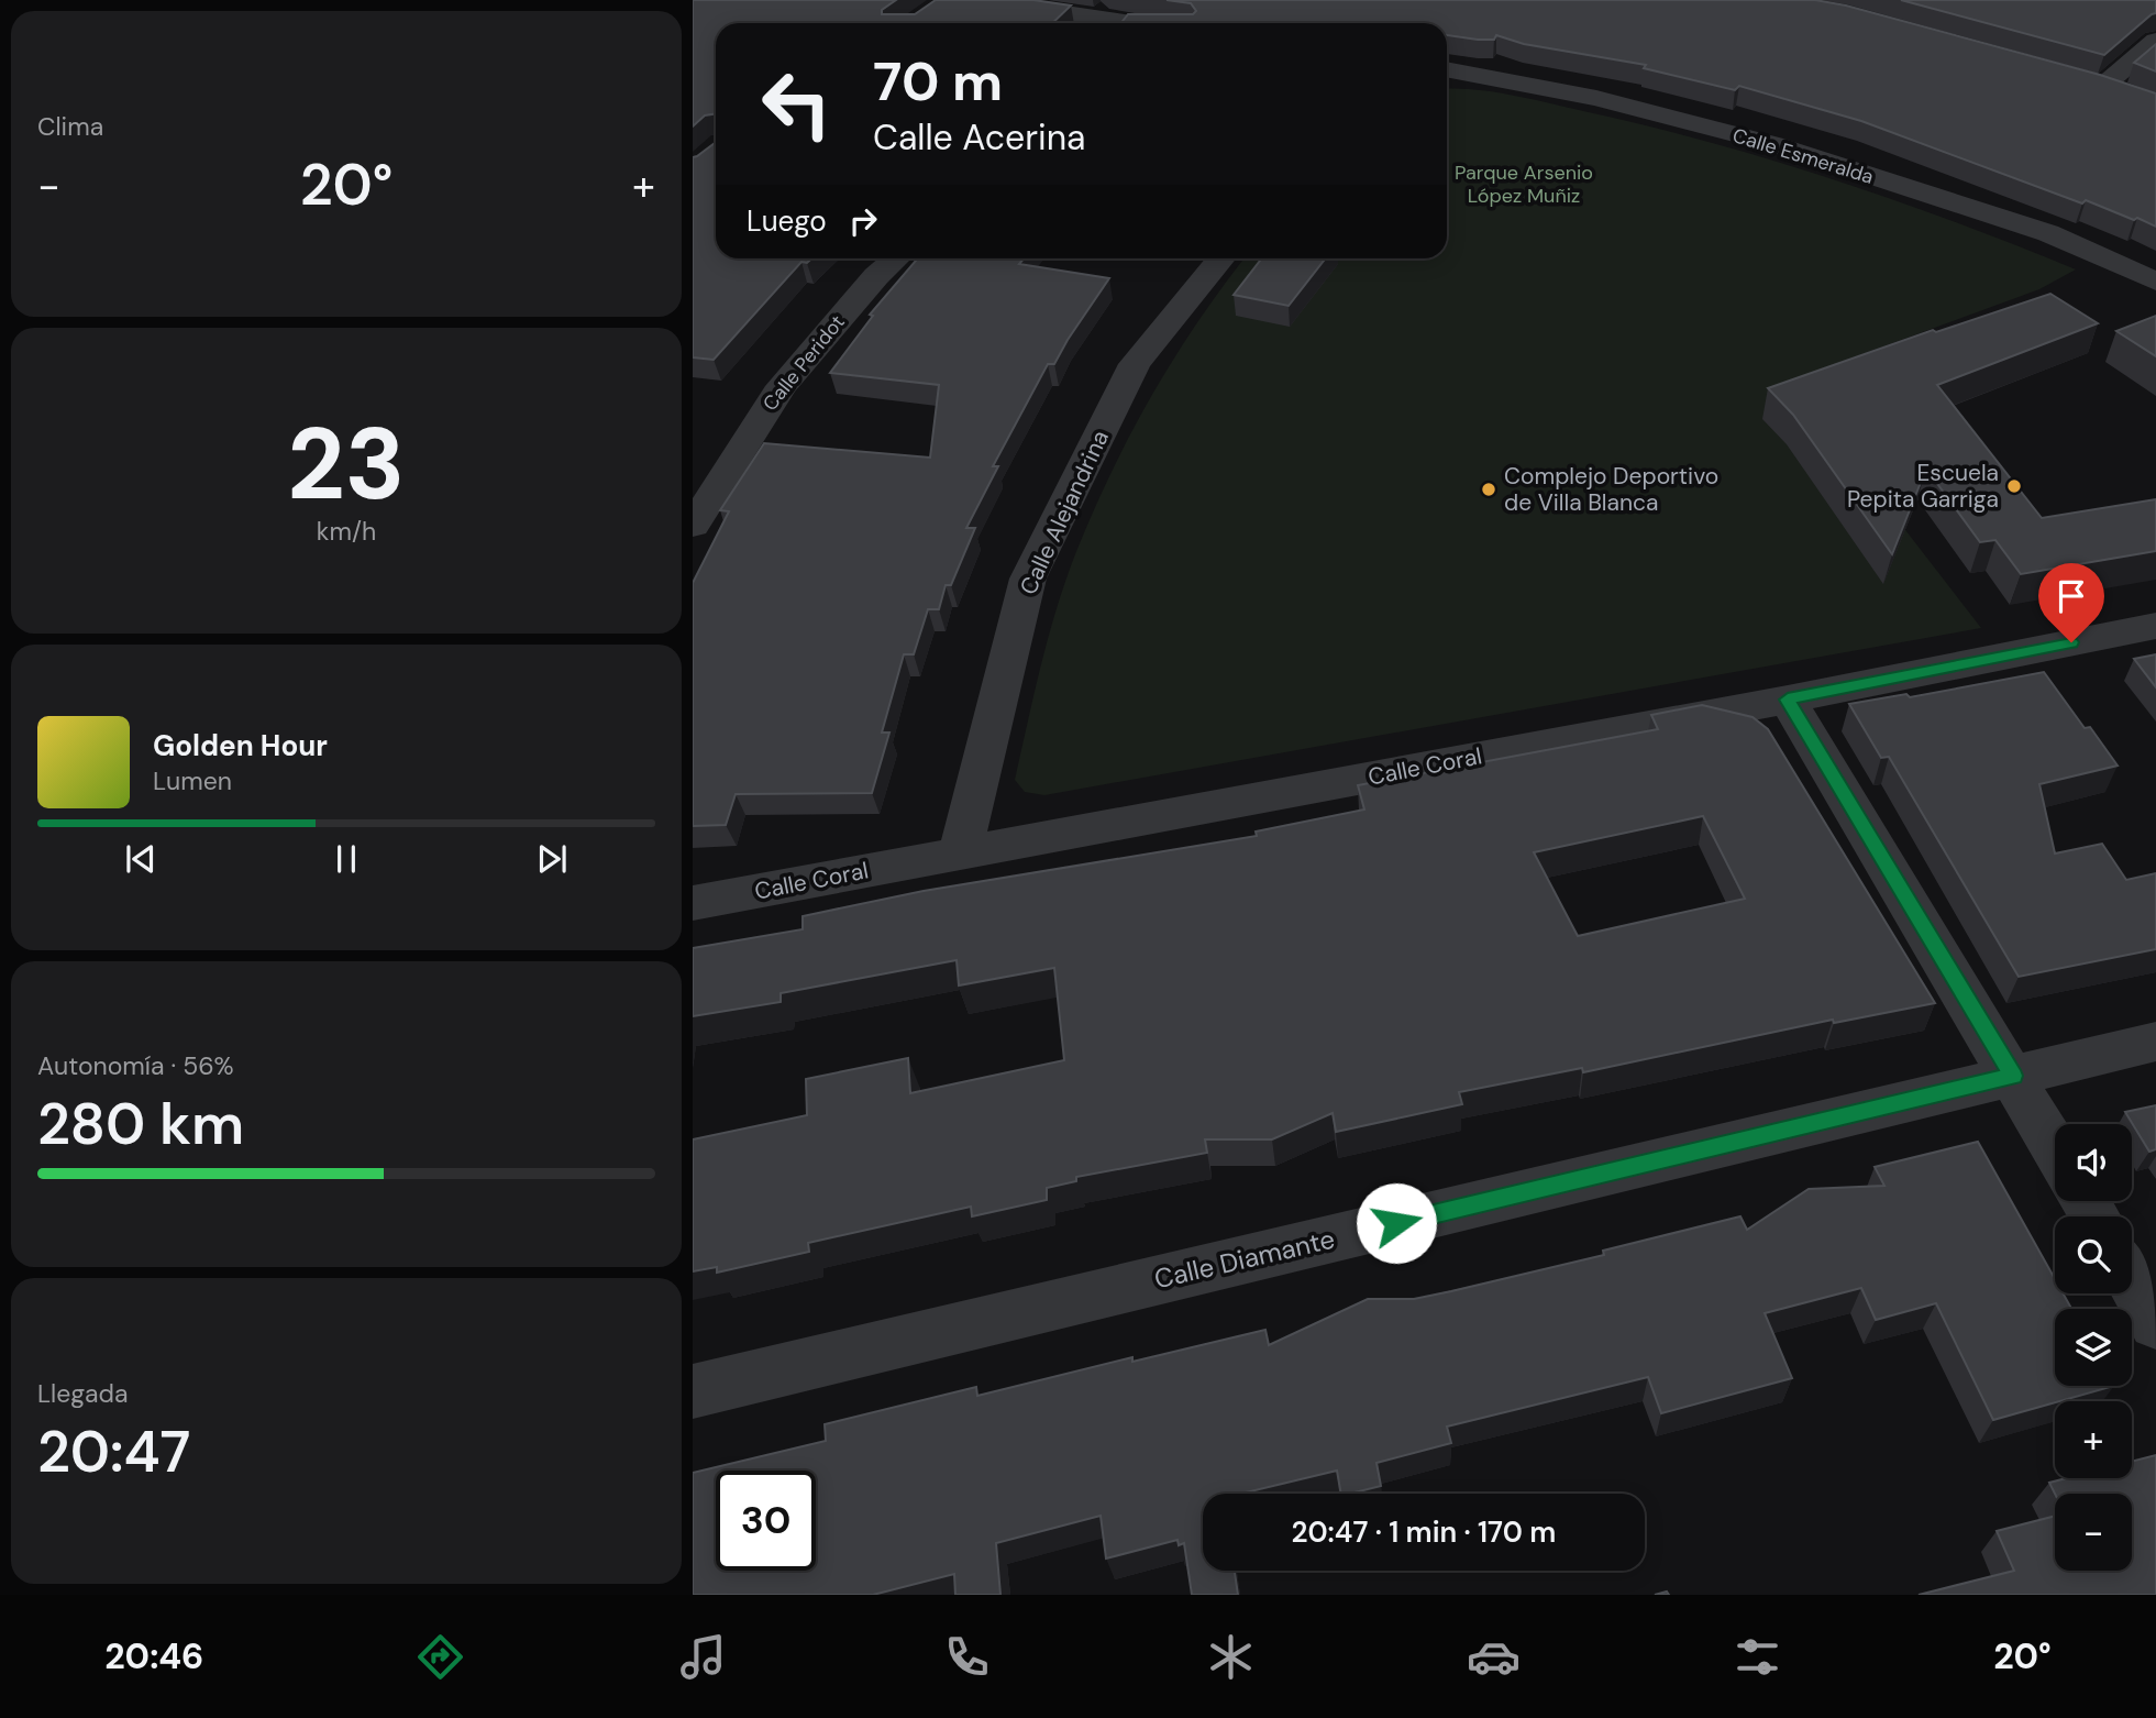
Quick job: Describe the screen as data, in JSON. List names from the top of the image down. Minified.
{"streets":{"street":["Calle Esmeralda","Calle Peridot","Calle Alejandrina","Calle Coral","Calle Diamante"]},"crossings":[["Calle Alejandrina","Calle Coral"]],"parks":["Parque Arsenio López Muñiz"],"places":["Escuela Pepita Garriga","Complejo Deportivo de Villa Blanca"],"page":{"tile":["Clima",["23","km/h"],["Autonomía · 56%","280 km"],["Llegada","20:47"]],"turn":["70 m","Calle Acerina"],"heat":["−","20°","+"],"then":"Luego","song":["Golden Hour","Lumen"],"map_buttons":["+","−"],"limit":"30","trip":"20:47 · 1 min · 170 m","tabs":["20:46","20°"]}}
